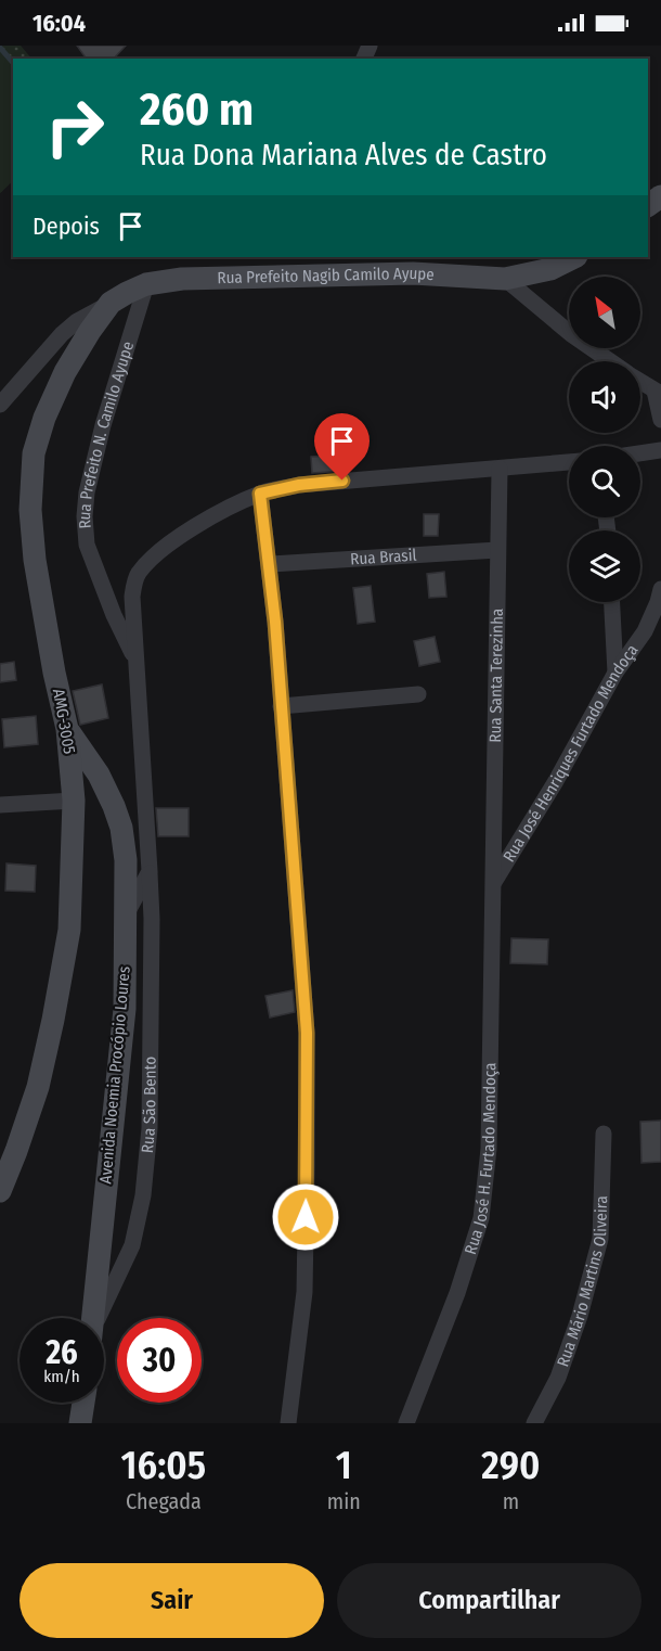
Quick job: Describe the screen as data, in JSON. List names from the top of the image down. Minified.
{"streets":{"main road":["Rua Prefeito Nagib Camilo Ayupe","AMG-3005","Avenida Noemia Procópio Loures"],"street":["Rua Prefeito N. Camilo Ayupe","Rua Brasil","Rua Santa Terezinha","Rua José Henriques Furtado Mendoça","Rua São Bento","Rua José H. Furtado Mendoça","Rua Mário Martins Oliveira"]},"crossings":[["Rua Prefeito Nagib Camilo Ayupe","Rua Prefeito N. Camilo Ayupe"],["Rua Prefeito Nagib Camilo Ayupe","AMG-3005"],["Rua Prefeito N. Camilo Ayupe","AMG-3005"],["Rua Prefeito N. Camilo Ayupe","Rua São Bento"],["Rua Brasil","Rua Santa Terezinha"],["Rua Santa Terezinha","Rua José Henriques Furtado Mendoça"],["Rua Santa Terezinha","Rua José H. Furtado Mendoça"],["AMG-3005","Avenida Noemia Procópio Loures"],["Rua José Henriques Furtado Mendoça","Rua José H. Furtado Mendoça"]],"north":"top left","page":{"status":"16:04","turn":["260 m","Rua Dona Mariana Alves de Castro"],"then":"Depois","speed":"26 km/h","limit":"30","eta":["16:05","Chegada","1","min","290","m"],"buttons":["Sair","Compartilhar"]}}
